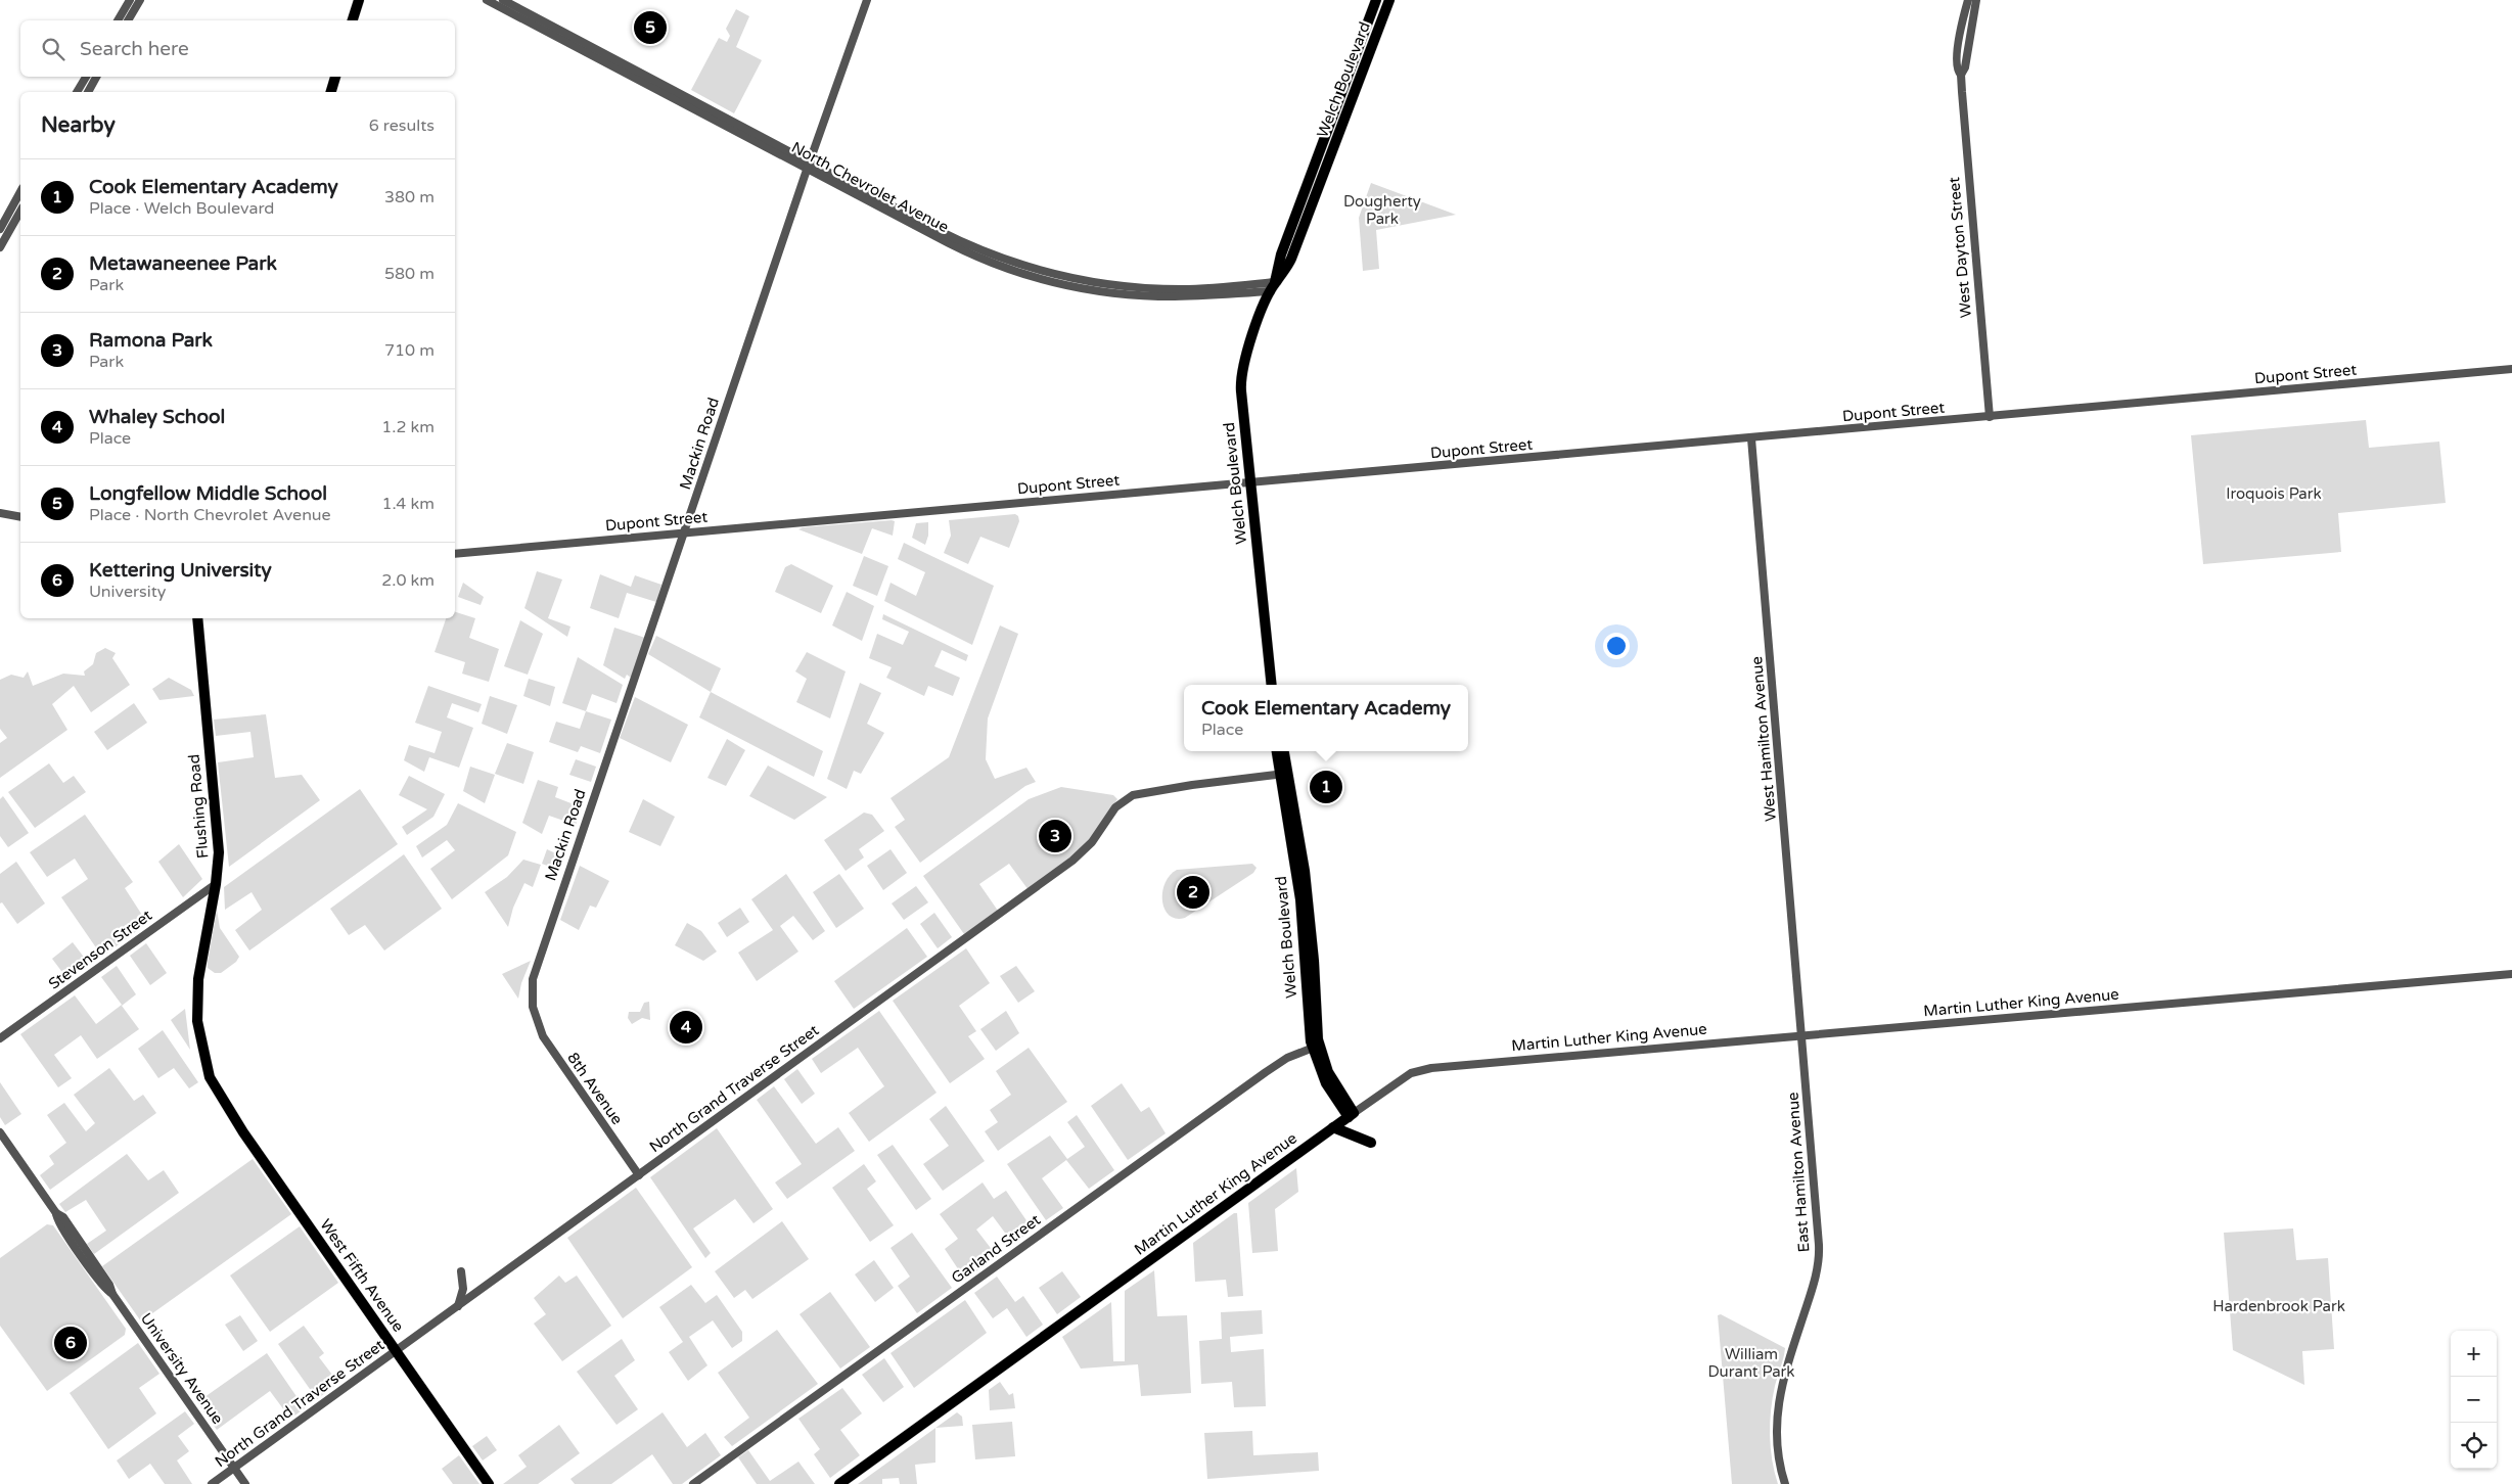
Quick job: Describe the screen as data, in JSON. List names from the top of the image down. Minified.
{"streets":{"main road":["Welch Boulevard","Flushing Road","Martin Luther King Avenue","West Fifth Avenue"],"street":["North Chevrolet Avenue","West Dayton Street","Dupont Street","Mackin Road","West Hamilton Avenue","Stevenson Street","8th Avenue","North Grand Traverse Street","East Hamilton Avenue","Garland Street","University Avenue"]},"crossings":[["Welch Boulevard","North Chevrolet Avenue"],["Welch Boulevard","Dupont Street"],["Welch Boulevard","Martin Luther King Avenue"],["Welch Boulevard","North Grand Traverse Street"],["Welch Boulevard","Garland Street"],["North Chevrolet Avenue","Mackin Road"],["West Dayton Street","Dupont Street"],["Dupont Street","Mackin Road"],["Dupont Street","West Hamilton Avenue"],["Mackin Road","8th Avenue"],["West Hamilton Avenue","Martin Luther King Avenue"],["West Hamilton Avenue","East Hamilton Avenue"],["Flushing Road","Stevenson Street"],["Flushing Road","West Fifth Avenue"],["Martin Luther King Avenue","East Hamilton Avenue"],["8th Avenue","North Grand Traverse Street"],["North Grand Traverse Street","West Fifth Avenue"],["North Grand Traverse Street","University Avenue"]],"parks":["Dougherty Park","Iroquois Park","Hardenbrook Park","William Durant Park"],"page":{"pins":["5","1","3","2","4","6"],"search":"Search here","heading":["Nearby","6 results"],"list":[{"mark":"1","name":"Cook Elementary Academy","note":"Place · Welch Boulevard","value":"380 m"},{"mark":"2","name":"Metawaneenee Park","note":"Park","value":"580 m"},{"mark":"3","name":"Ramona Park","note":"Park","value":"710 m"},{"mark":"4","name":"Whaley School","note":"Place","value":"1.2 km"},{"mark":"5","name":"Longfellow Middle School","note":"Place · North Chevrolet Avenue","value":"1.4 km"},{"mark":"6","name":"Kettering University","note":"University","value":"2.0 km"}],"popup":["Cook Elementary Academy","Place"],"map_buttons":["+","−"]}}
